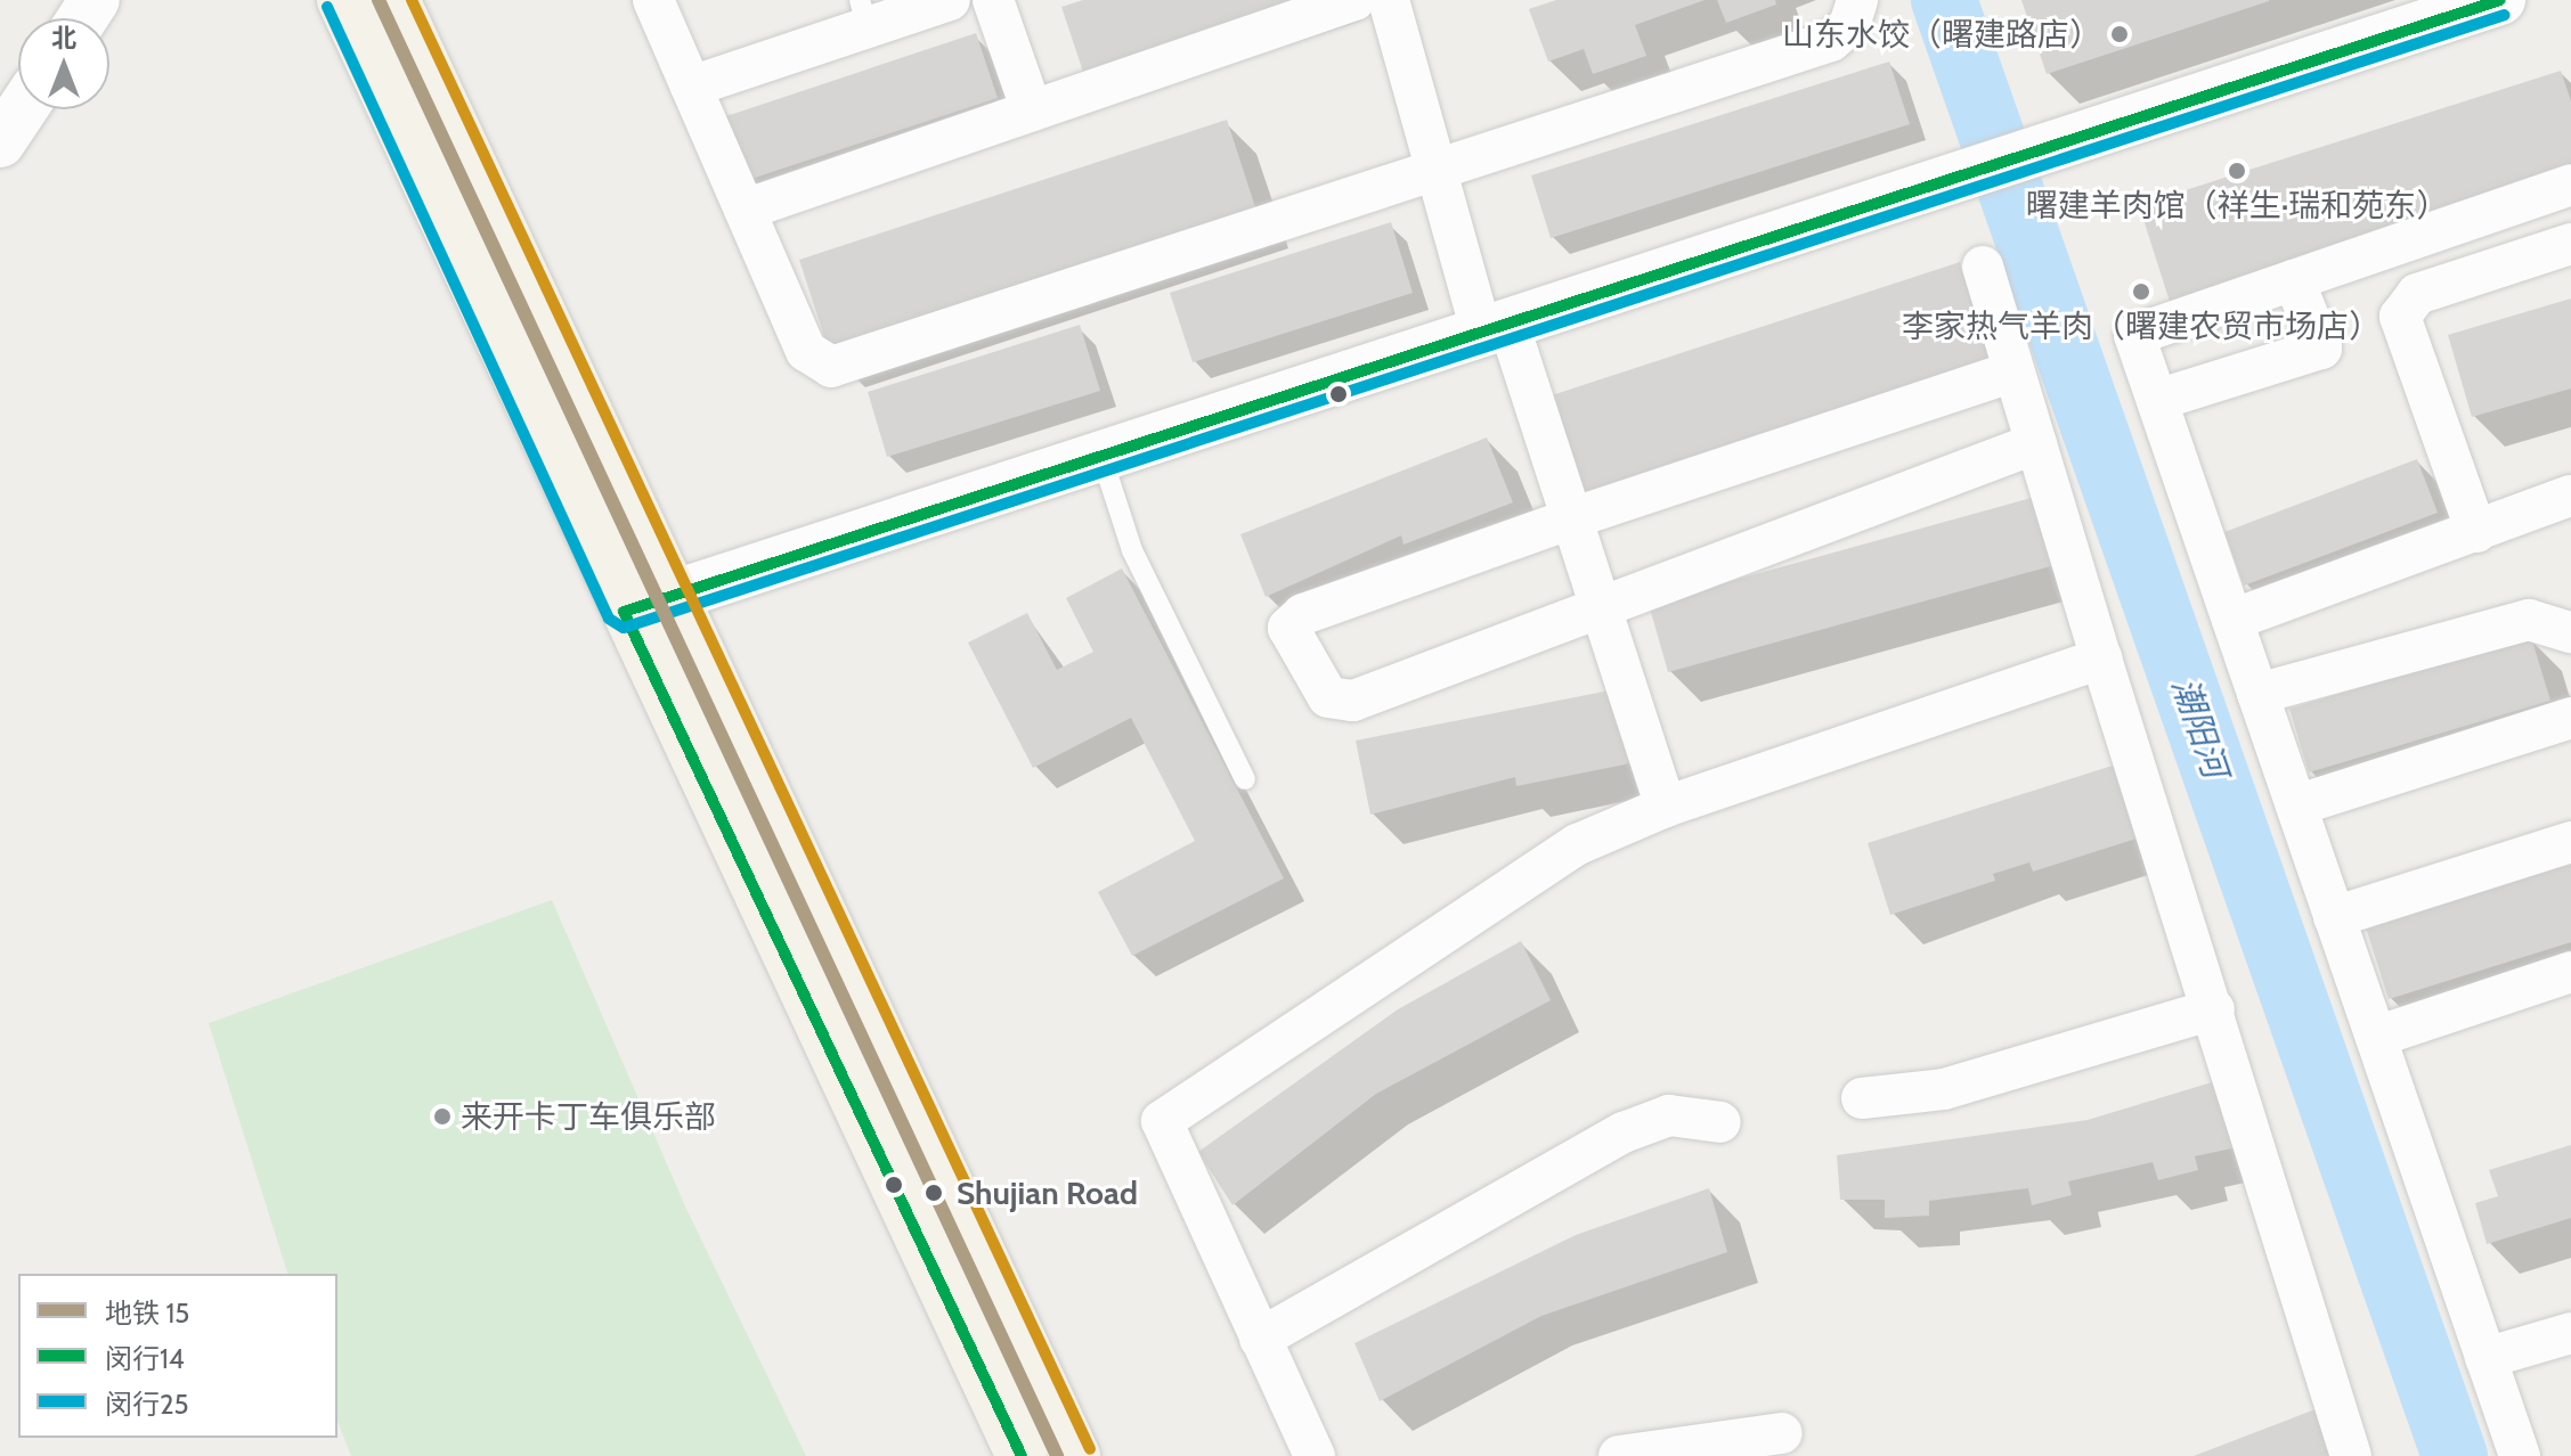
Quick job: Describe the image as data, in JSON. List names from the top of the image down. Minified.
{"water":["潮阳河"],"places":["山东水饺（曙建路店）","曙建羊肉馆（祥生·瑞和苑东）","李家热气羊肉（曙建农贸市场店）","来开卡丁车俱乐部","Shujian Road"],"lines":["metro line 15","transit line 闵行14","transit line 闵行25"],"legend":["地铁 15","闵行14","闵行25"],"north":"top"}
